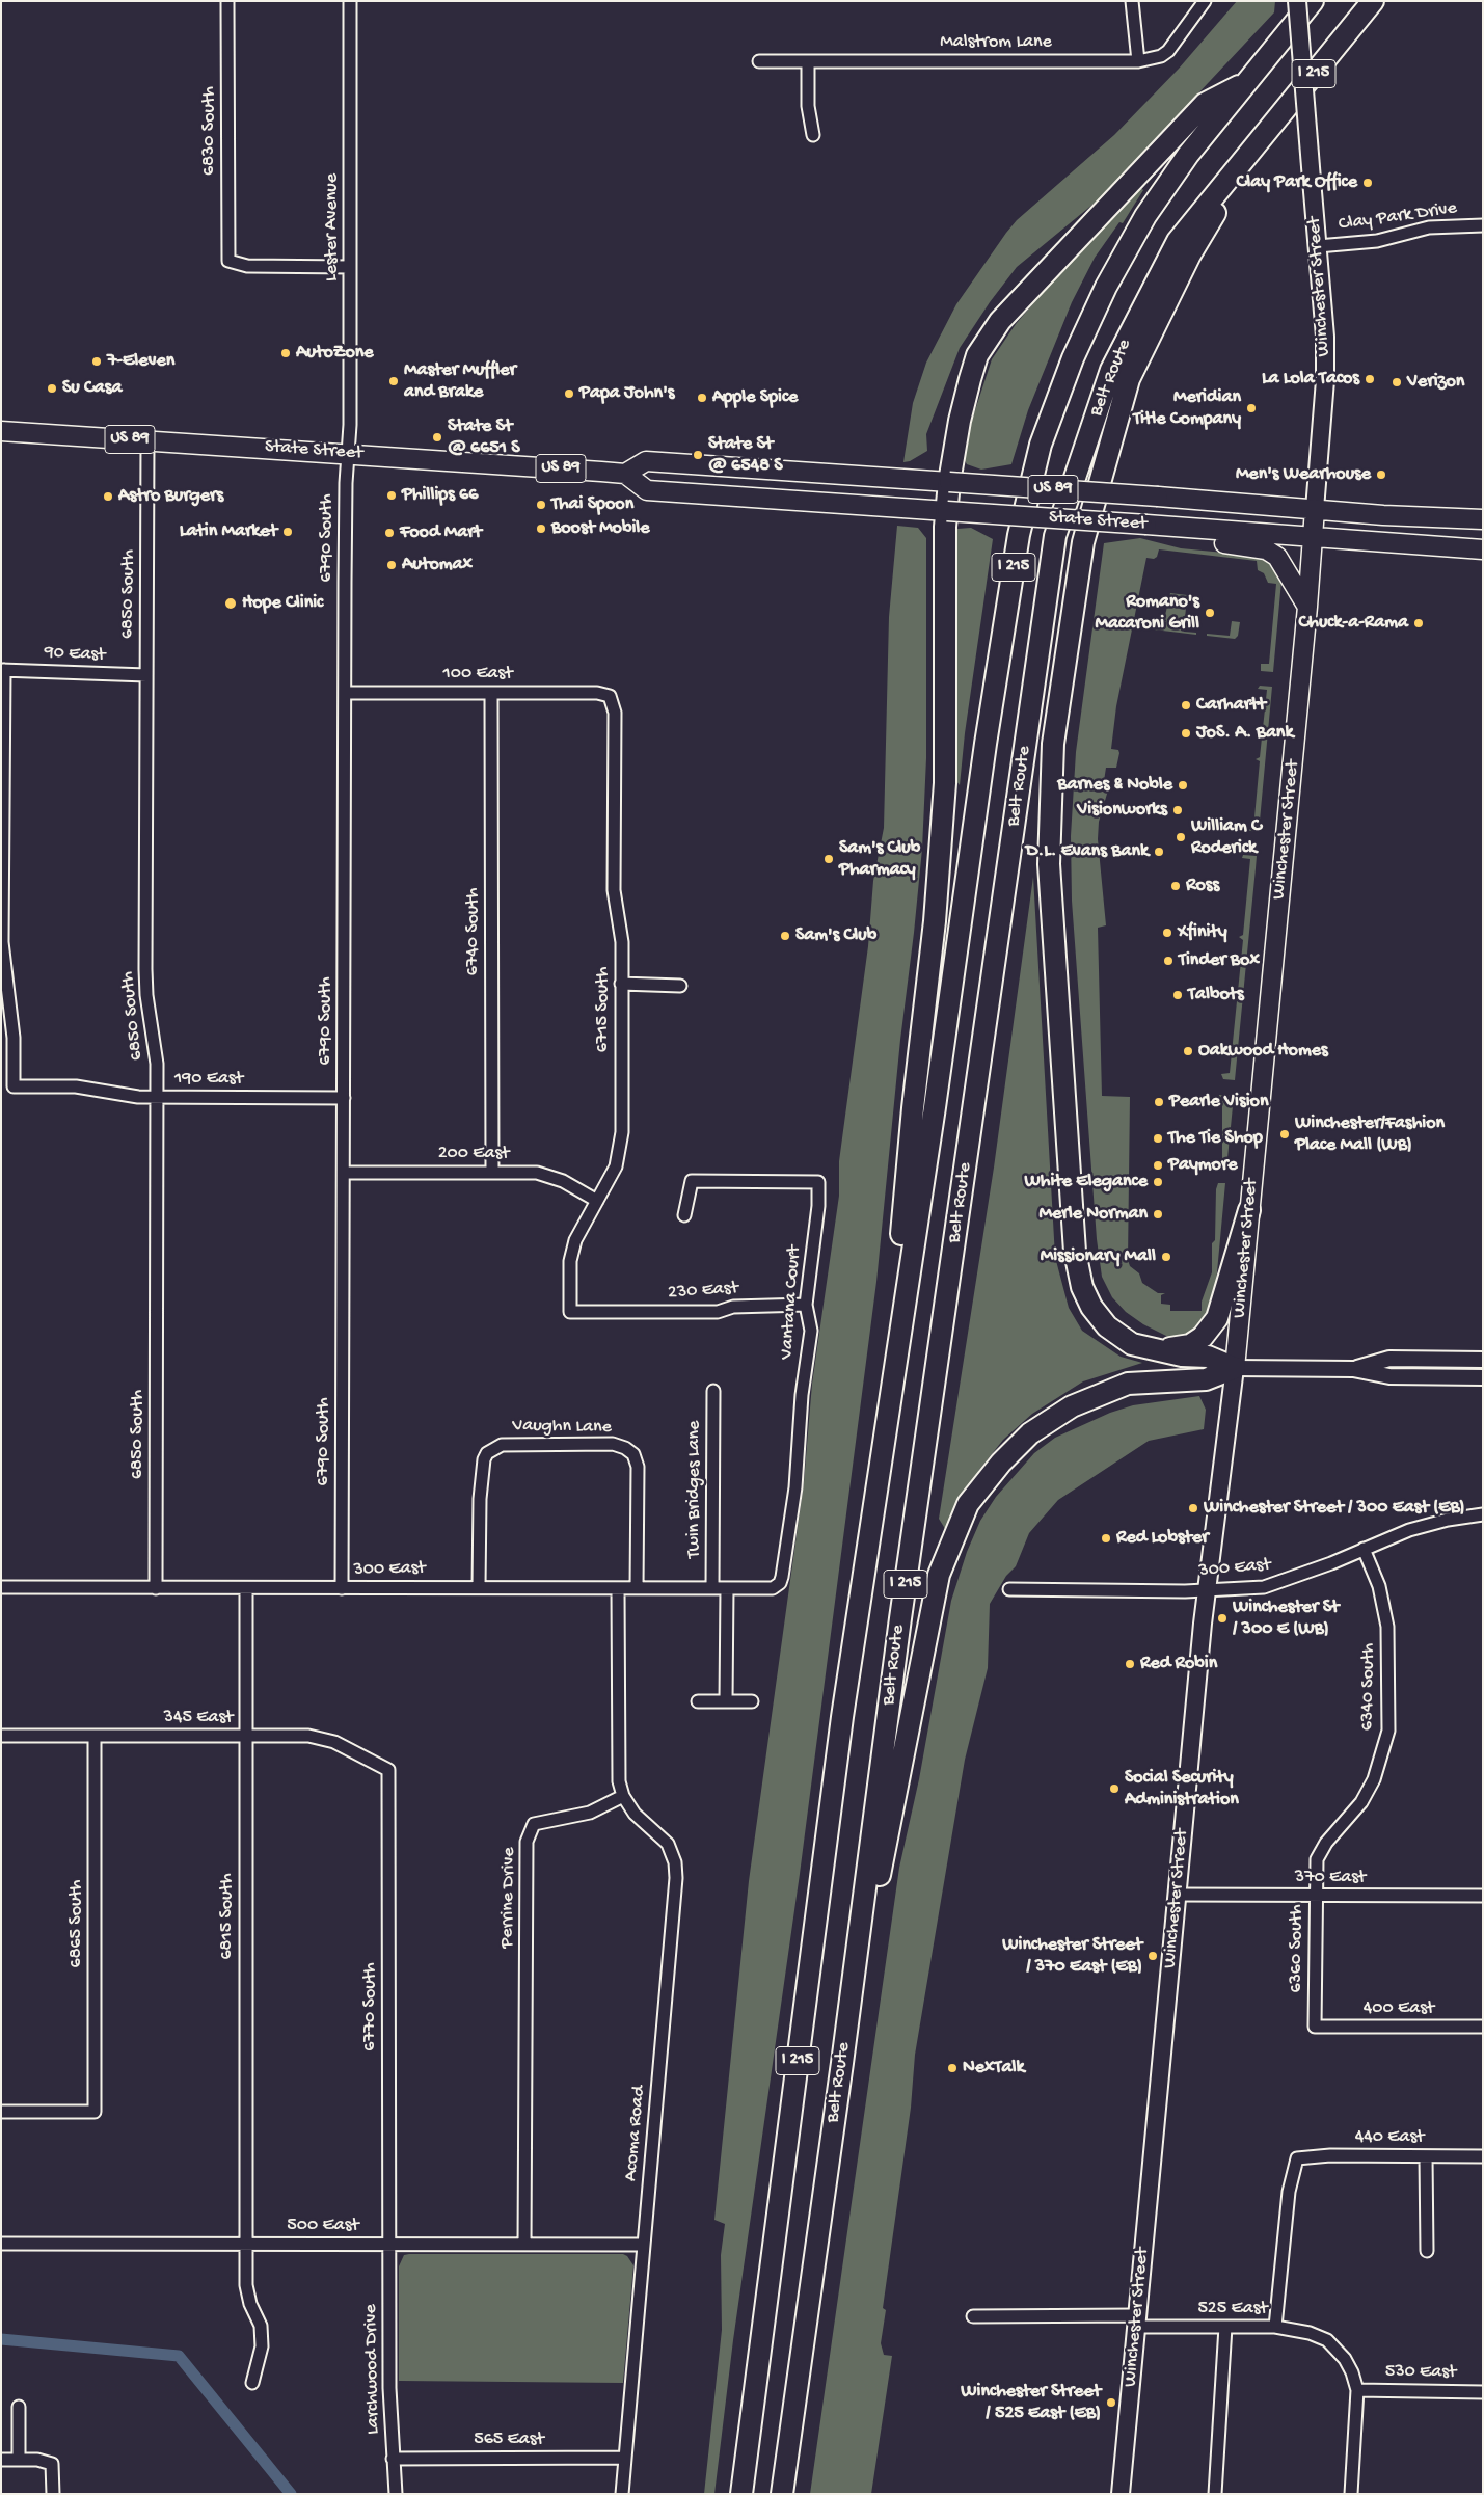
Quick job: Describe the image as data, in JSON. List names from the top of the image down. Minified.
{"streets":{"highway":["I 215","Belt Route"],"main road":["Winchester Street","US 89","State Street"],"street":["Malstrom Lane","6830 South","Clay Park Drive","Lester Avenue","6790 South","6850 South","90 East","100 East","6740 South","6715 South","190 East","200 East","230 East","Vantana Court","Vaughn Lane","Twin Bridges Lane","300 East","6340 South","345 East","370 East","Perrine Drive","6815 South","6865 South","6360 South","6770 South","400 East","Acoma Road","440 East","500 East","525 East","Larchwood Drive","530 East","565 East"]},"crossings":[["6830 South","Lester Avenue"],["Clay Park Drive","Winchester Street"],["Lester Avenue","State Street"],["Lester Avenue","6790 South"],["Winchester Street","State Street"],["Winchester Street","300 East"],["Winchester Street","370 East"],["Winchester Street","525 East"],["State Street","6790 South"],["State Street","6850 South"],["6790 South","100 East"],["6790 South","190 East"],["6790 South","200 East"],["6790 South","300 East"],["6850 South","90 East"],["6850 South","190 East"],["6850 South","300 East"],["100 East","6740 South"],["100 East","6715 South"],["6740 South","200 East"],["6715 South","200 East"],["6715 South","230 East"],["230 East","Vantana Court"],["Vantana Court","300 East"],["Vaughn Lane","300 East"],["Twin Bridges Lane","300 East"],["300 East","6340 South"],["300 East","6815 South"],["6340 South","6360 South"],["345 East","6815 South"],["345 East","6865 South"],["345 East","6770 South"],["370 East","6360 South"],["Perrine Drive","Acoma Road"],["Perrine Drive","500 East"],["6815 South","500 East"],["6360 South","400 East"],["6770 South","500 East"],["6770 South","Larchwood Drive"],["Acoma Road","500 East"],["Acoma Road","565 East"],["440 East","525 East"],["500 East","Larchwood Drive"],["525 East","530 East"],["Larchwood Drive","565 East"]],"places":["Clay Park Office","AutoZone","7-Eleven","La Lola Tacos","Master Muffler and Brake","Verizon","Su Casa","Papa John's","Apple Spice","Meridian Title Company","State St @ 6651 S","State St @ 6548 S","Men's Wearhouse","Phillips 66","Astro Burgers","Thai Spoon","Boost Mobile","Latin Market","Food Mart","Automax","Hope Clinic","Romano's Macaroni Grill","Chuck-a-Rama","Carhartt","JoS. A. Bank","Barnes & Noble","Visionworks","William C Roderick","D.L. Evans Bank","Sam's Club Pharmacy","Ross","Xfinity","Sam's Club","Tinder Box","Talbots","Oakwood Homes","Pearle Vision","Winchester/Fashion Place Mall (WB)","The Tie Shop","Paymore","White Elegance","Merle Norman","Missionary Mall","Winchester Street / 300 East (EB)","Red Lobster","Winchester St / 300 E (WB)","Red Robin","Social Security Administration","Winchester Street / 370 East (EB)","NexTalk","Winchester Street / 525 East (EB)"]}
